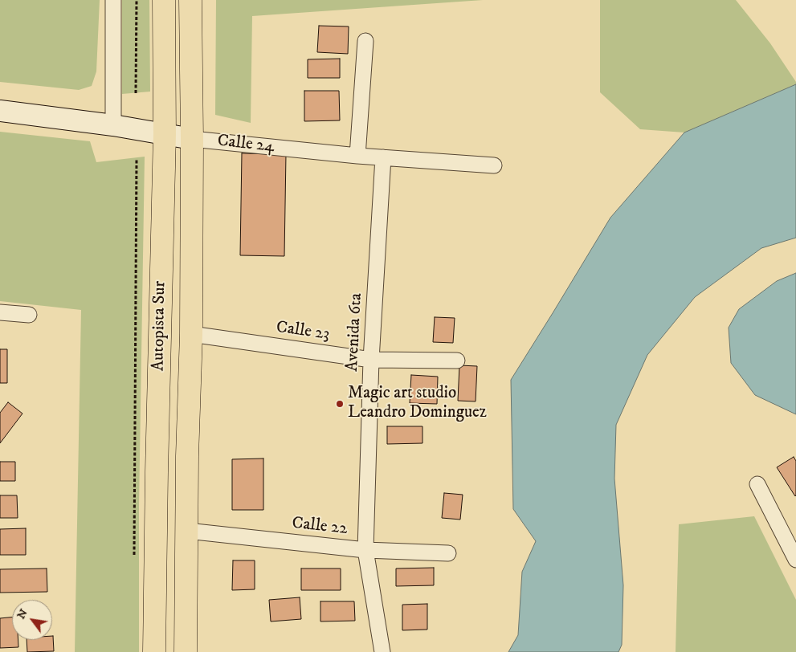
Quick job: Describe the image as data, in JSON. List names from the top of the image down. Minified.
{"streets":{"highway":["Autopista Sur"],"street":["Calle 24","Calle 23","Avenida 6ta","Calle 22"]},"crossings":[["Calle 24","Autopista Sur"],["Calle 24","Avenida 6ta"],["Autopista Sur","Calle 23"],["Autopista Sur","Calle 22"],["Calle 23","Avenida 6ta"],["Avenida 6ta","Calle 22"]],"places":["Magic art studio Leandro Dominguez"],"north":"top left"}
